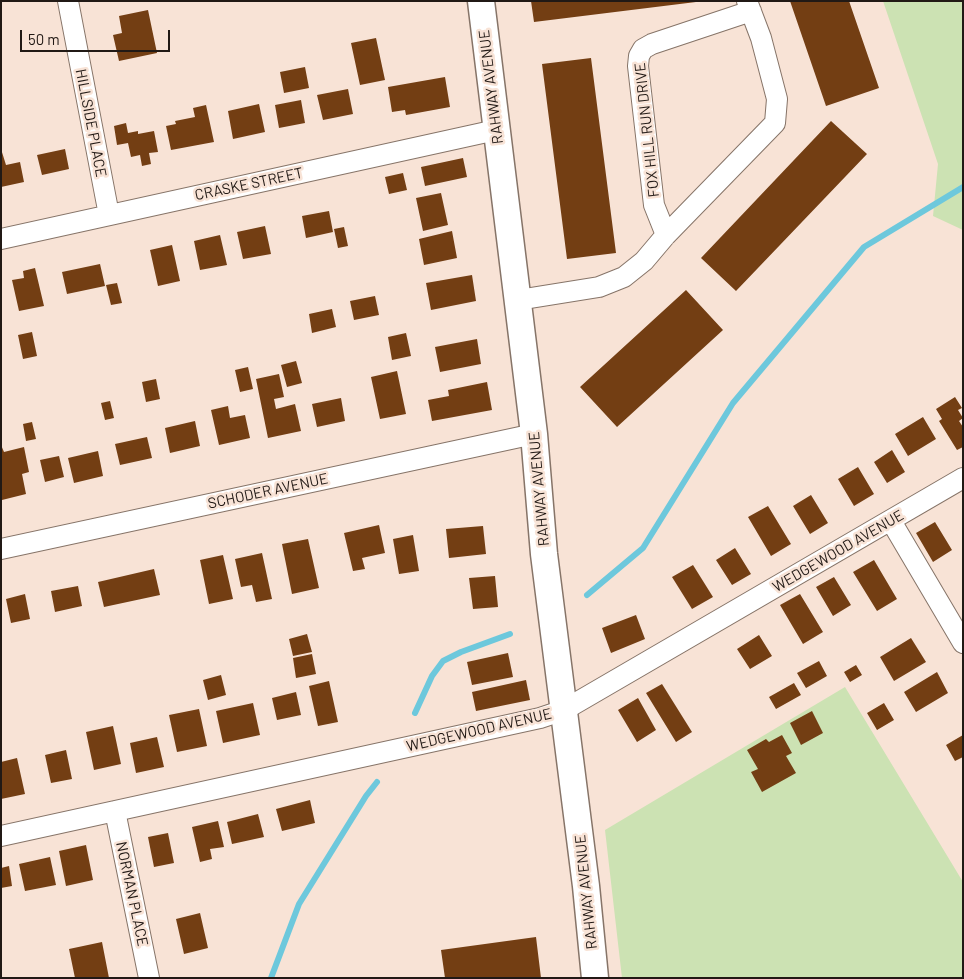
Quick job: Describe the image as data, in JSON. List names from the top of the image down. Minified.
{"streets":{"street":["RAHWAY AVENUE","HILLSIDE PLACE","FOX HILL RUN DRIVE","CRASKE STREET","SCHODER AVENUE","WEDGEWOOD AVENUE","NORMAN PLACE"]},"crossings":[["RAHWAY AVENUE","FOX HILL RUN DRIVE"],["RAHWAY AVENUE","CRASKE STREET"],["RAHWAY AVENUE","SCHODER AVENUE"],["RAHWAY AVENUE","WEDGEWOOD AVENUE"],["HILLSIDE PLACE","CRASKE STREET"],["WEDGEWOOD AVENUE","NORMAN PLACE"]],"scale_bar":"50 m"}
